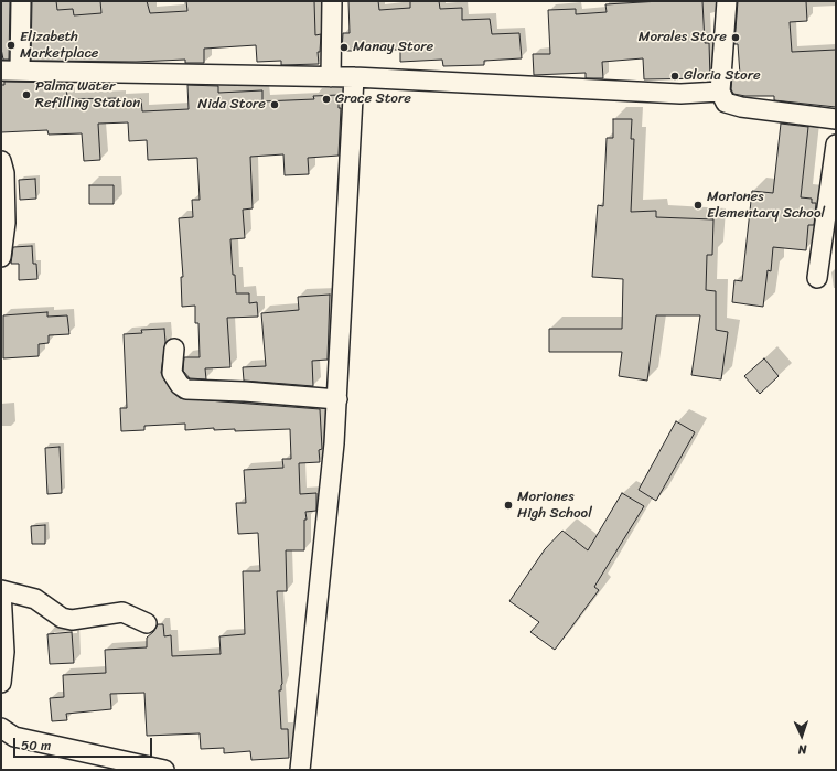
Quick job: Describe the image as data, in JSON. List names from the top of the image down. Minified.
{"places":["Morales Store","Elizabeth Marketplace","Manay Store","Gloria Store","Palma Water Refilling Station","Grace Store","Nida Store","Moriones Elementary School","Moriones High School"],"scale_bar":"50 m","north":"bottom"}
